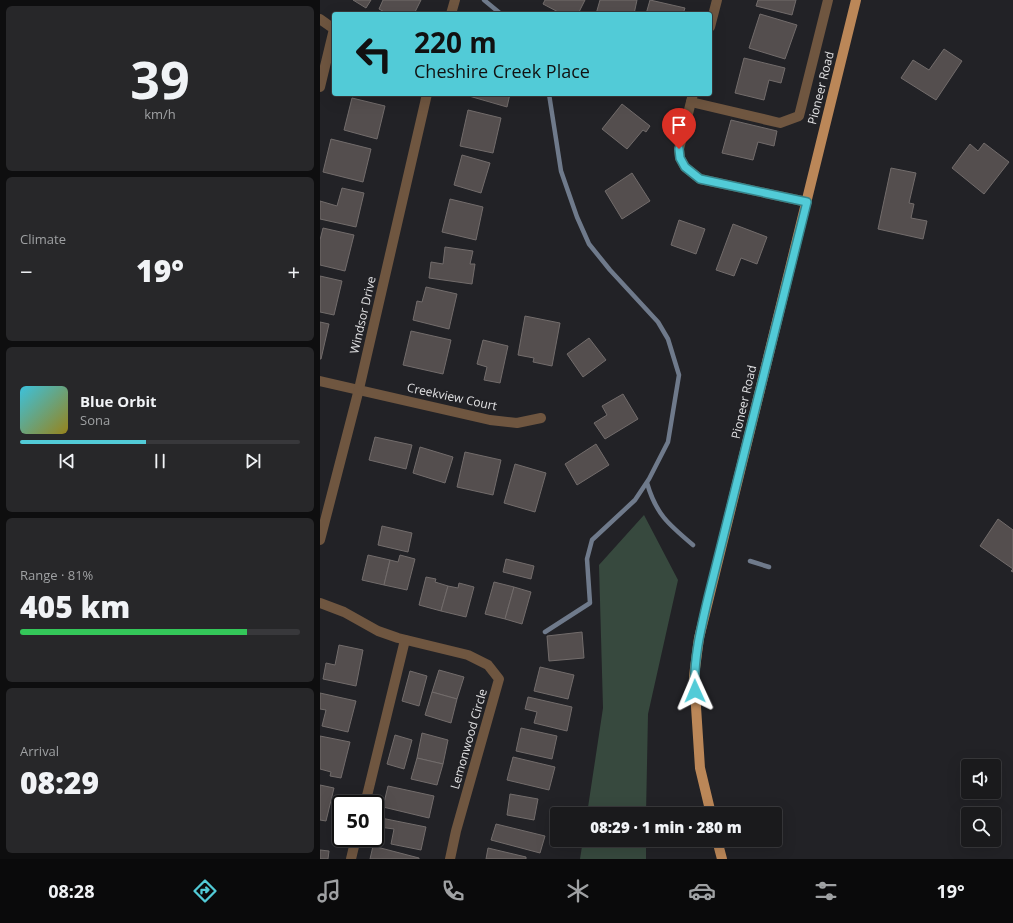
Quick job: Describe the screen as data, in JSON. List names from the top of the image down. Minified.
{"streets":{"main road":["Pioneer Road"],"street":["Windsor Drive","Creekview Court","Lemonwood Circle"]},"crossings":[["Windsor Drive","Creekview Court"]],"page":{"tile":[["39","km/h"],"Climate",["Range · 81%","405 km"],["Arrival","08:29"]],"turn":["220 m","Cheshire Creek Place"],"heat":["−","19°","+"],"song":["Blue Orbit","Sona"],"limit":"50","trip":"08:29 · 1 min · 280 m","tabs":["08:28","19°"]}}
